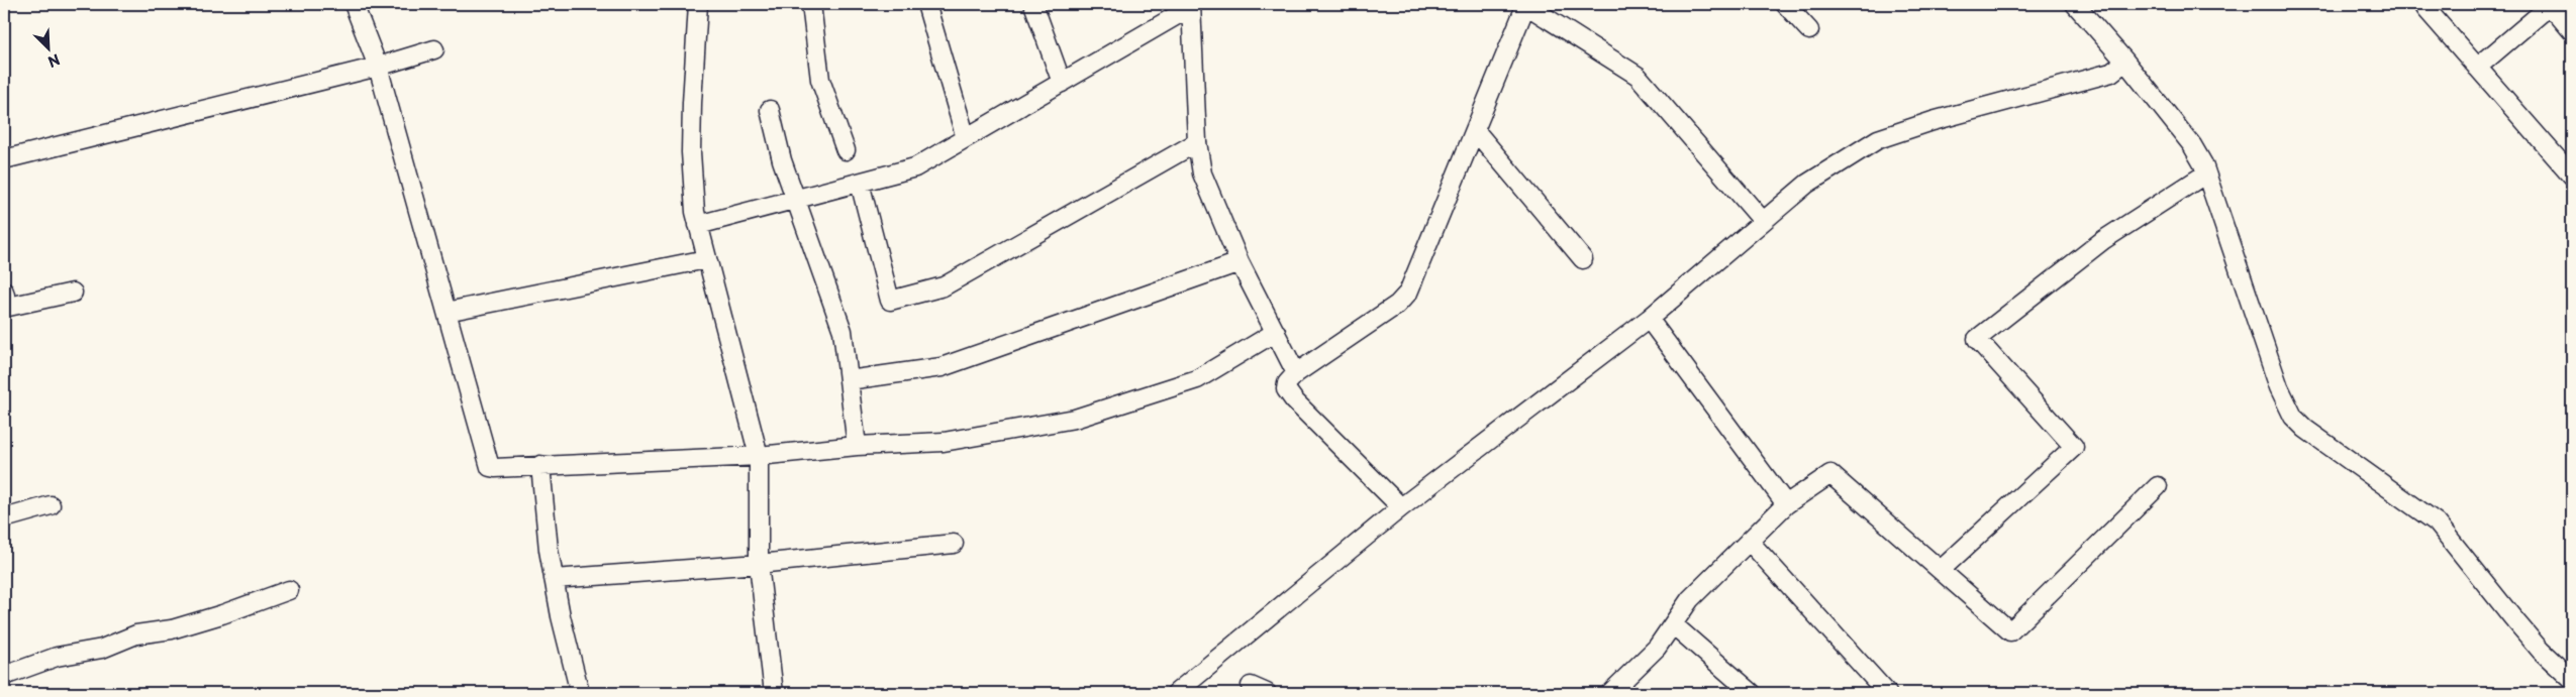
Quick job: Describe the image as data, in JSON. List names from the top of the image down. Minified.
{"north":"bottom right"}
